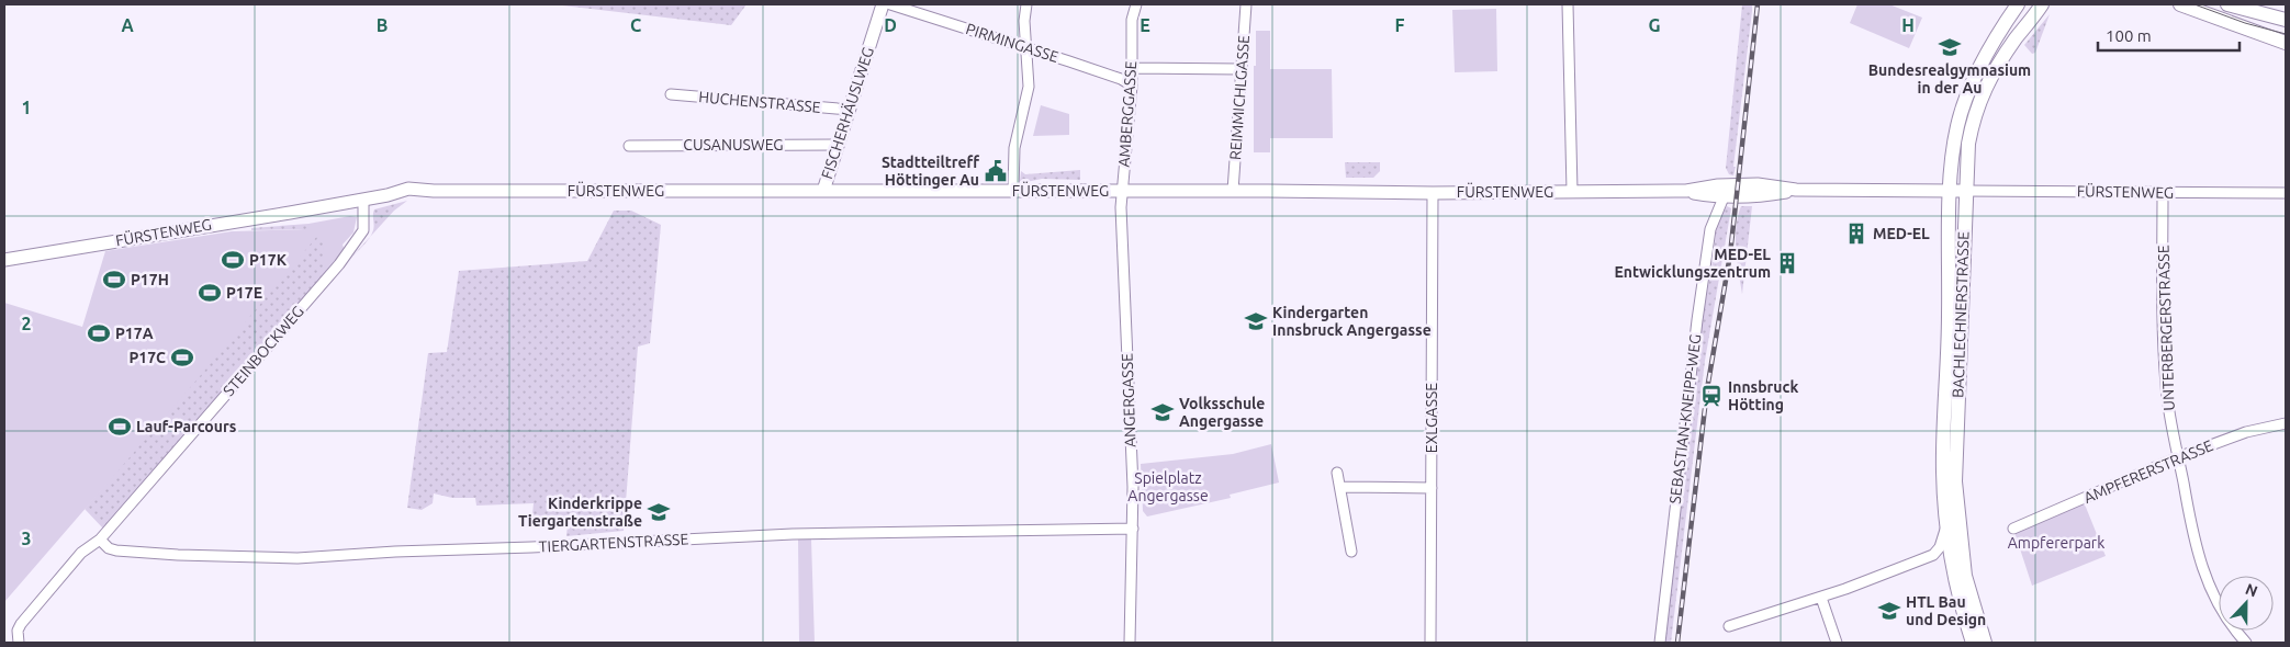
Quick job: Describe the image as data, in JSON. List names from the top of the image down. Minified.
{"streets":{"main road":["BACHLECHNERSTRASSE"],"street":["PIRMINGASSE","REIMMICHLGASSE","HUCHENSTRASSE","FISCHERHÄUSLWEG","AMBERGGASSE","CUSANUSWEG","FÜRSTENWEG","UNTERBERGERSTRASSE","STEINBOCKWEG","ANGERGASSE","EXLGASSE","SEBASTIAN-KNEIPP-WEG","AMPFERERSTRASSE","TIERGARTENSTRASSE"]},"crossings":[["PIRMINGASSE","AMBERGGASSE"],["REIMMICHLGASSE","FÜRSTENWEG"],["HUCHENSTRASSE","FISCHERHÄUSLWEG"],["FISCHERHÄUSLWEG","CUSANUSWEG"],["FISCHERHÄUSLWEG","FÜRSTENWEG"],["AMBERGGASSE","FÜRSTENWEG"],["AMBERGGASSE","ANGERGASSE"],["FÜRSTENWEG","BACHLECHNERSTRASSE"],["FÜRSTENWEG","UNTERBERGERSTRASSE"],["FÜRSTENWEG","STEINBOCKWEG"],["FÜRSTENWEG","ANGERGASSE"],["FÜRSTENWEG","EXLGASSE"],["FÜRSTENWEG","SEBASTIAN-KNEIPP-WEG"],["UNTERBERGERSTRASSE","AMPFERERSTRASSE"],["STEINBOCKWEG","TIERGARTENSTRASSE"],["ANGERGASSE","TIERGARTENSTRASSE"]],"parks":["Spielplatz Angergasse","Ampfererpark"],"places":{"school or university":["Bundesrealgymnasium in der Au","Kindergarten Innsbruck Angergasse","Volksschule Angergasse","Kinderkrippe Tiergartenstraße","HTL Bau und Design"],"public building":["Stadtteiltreff Höttinger Au"],"building":["MED-EL","MED-EL Entwicklungszentrum"],"sports":["P17K","P17H","P17E","P17A","P17C","Lauf-Parcours"],"station":["Innsbruck Hötting"]},"scale_bar":"100 m","north":"top","grid":{"columns":["A","B","C","D","E","F","G","H"],"rows":["1","2","3"]}}
